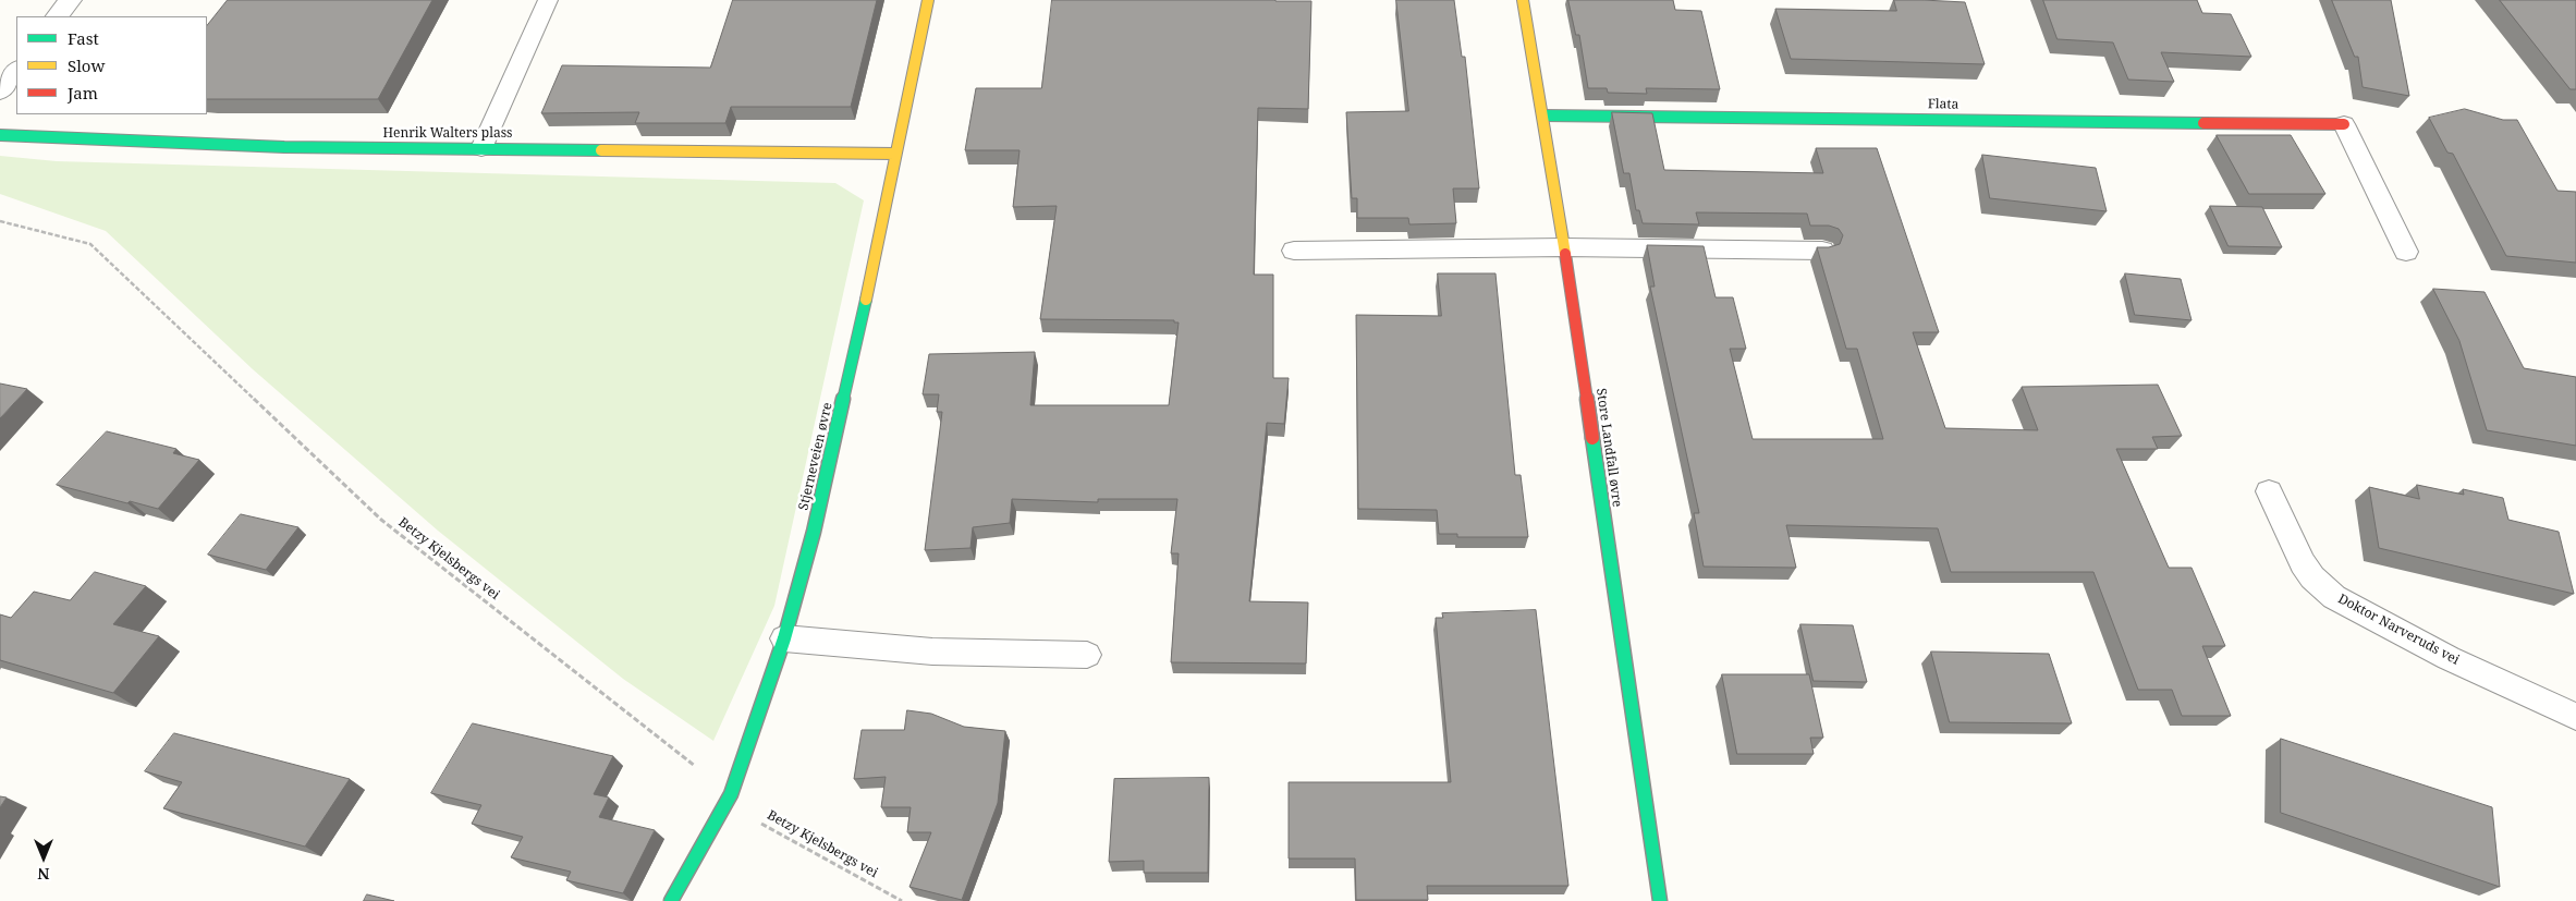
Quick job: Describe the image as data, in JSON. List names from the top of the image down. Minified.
{"streets":{"street":["Flata","Henrik Walters plass","Store Landfall øvre","Stjerneveien øvre"],"lane":["Doktor Narveruds vei"],"path":["Betzy Kjelsbergs vei"]},"crossings":[["Flata","Store Landfall øvre"],["Henrik Walters plass","Stjerneveien øvre"],["Stjerneveien øvre","Betzy Kjelsbergs vei"]],"legend":["Fast","Slow","Jam"],"north":"bottom"}
